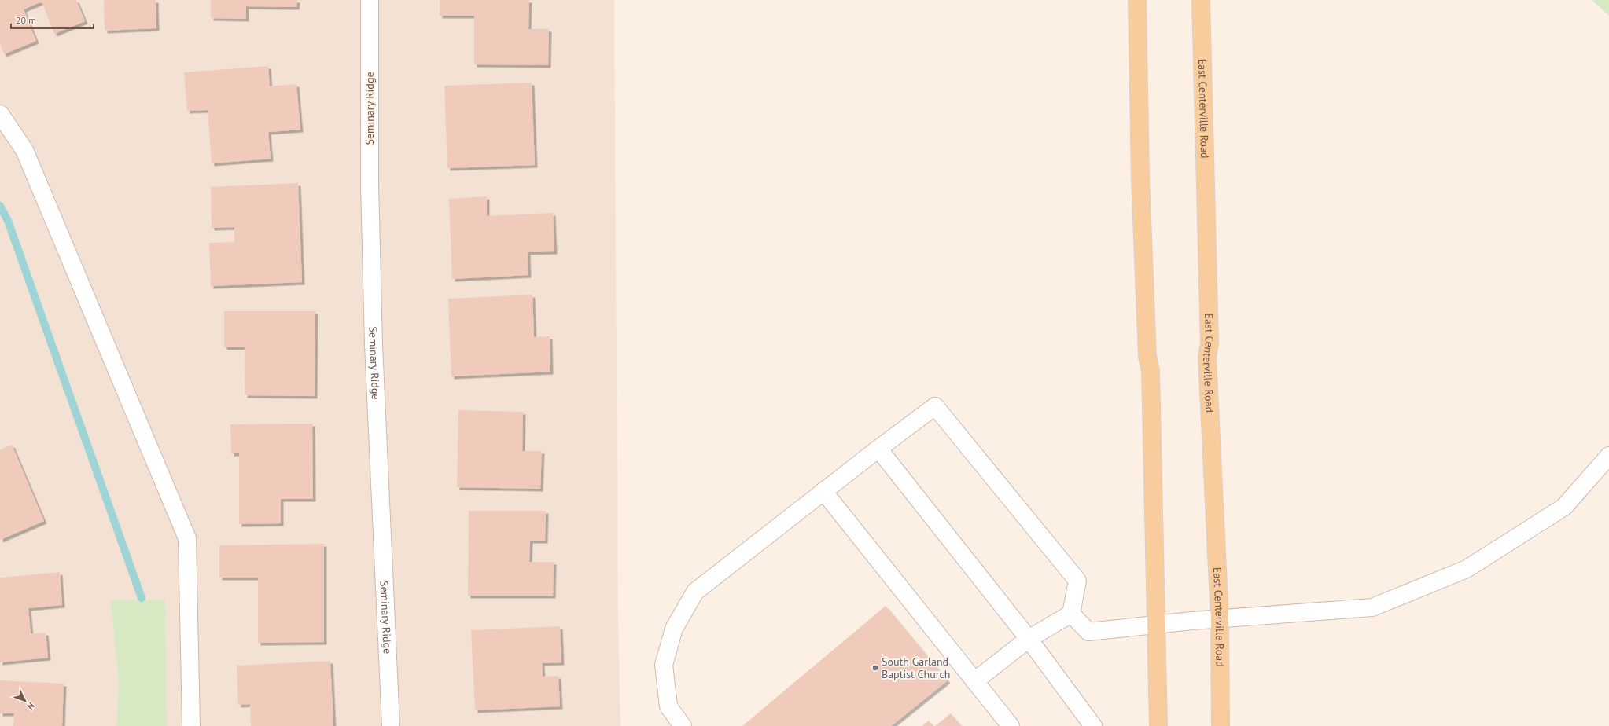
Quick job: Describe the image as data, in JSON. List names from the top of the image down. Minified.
{"streets":{"main road":["East Centerville Road"],"street":["Seminary Ridge"]},"places":["South Garland Baptist Church"],"scale_bar":"20 m","north":"bottom right"}
